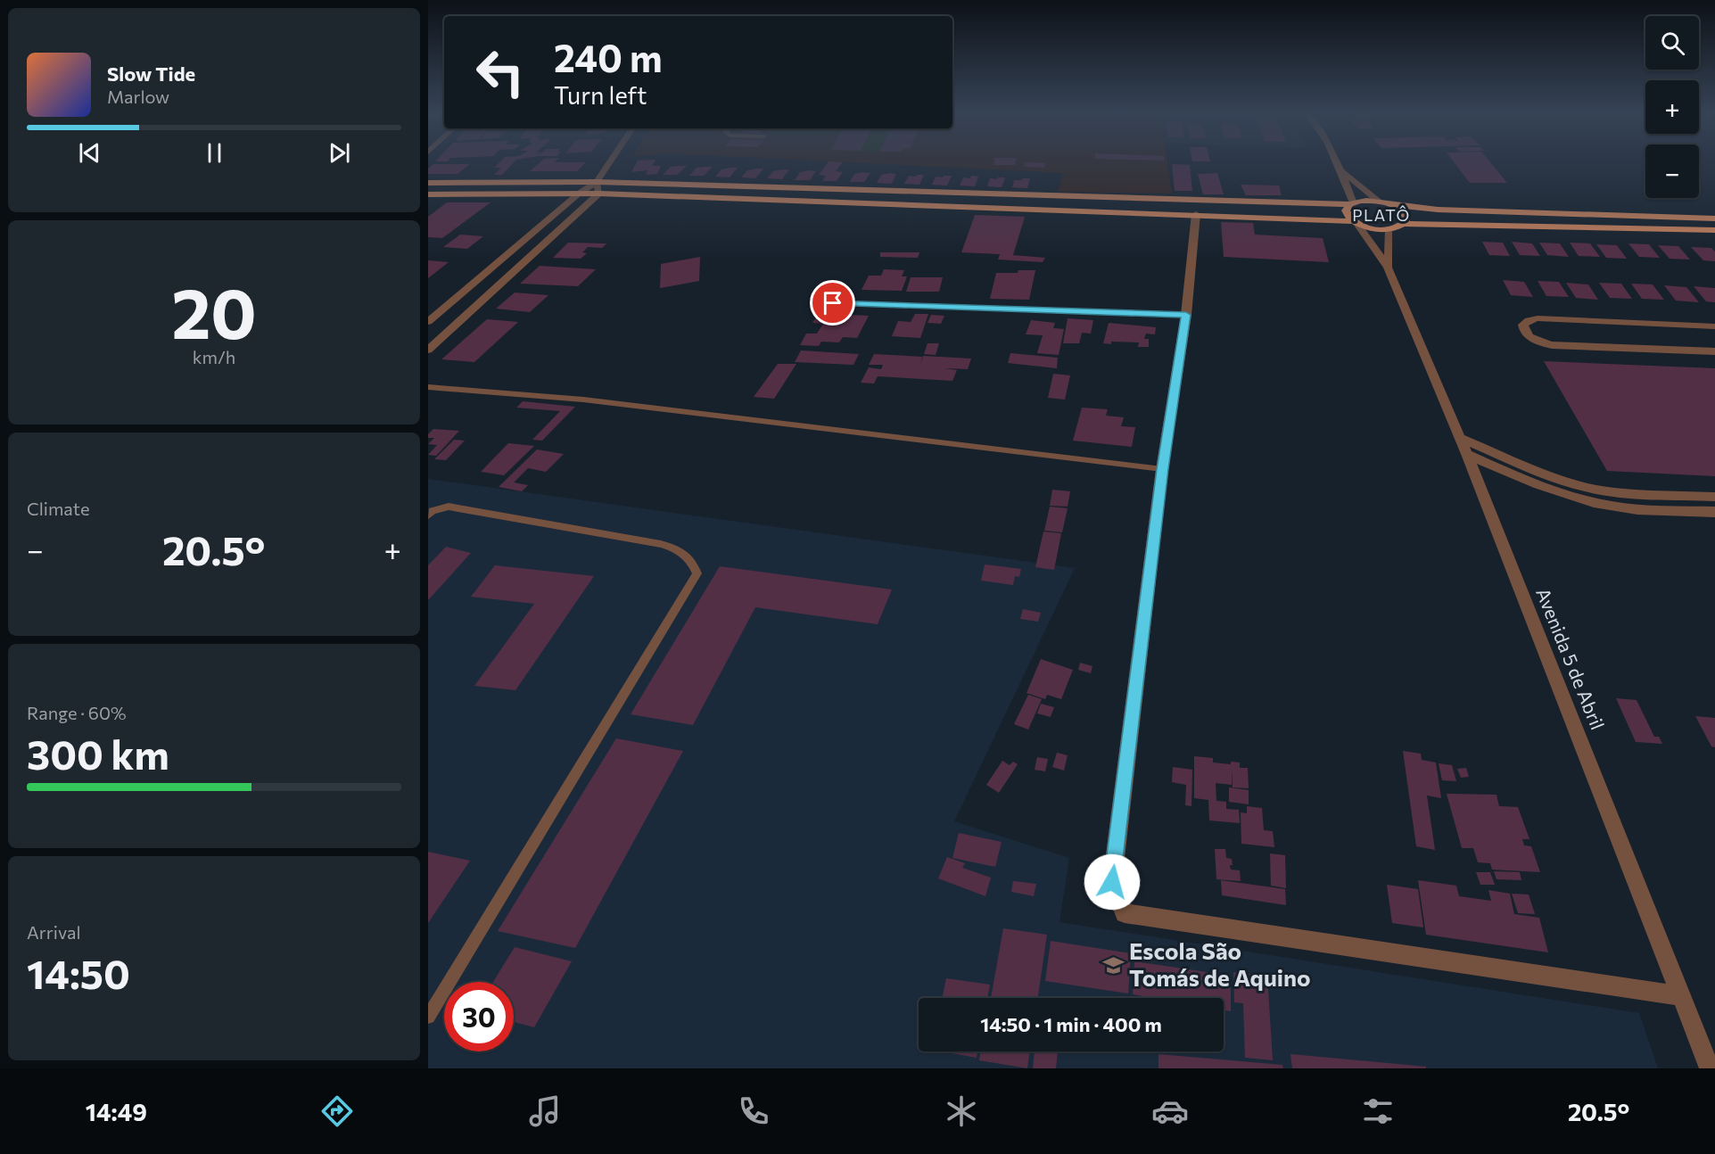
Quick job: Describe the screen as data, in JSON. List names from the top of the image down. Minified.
{"streets":{"street":["Avenida 5 de Abril"]},"districts":["PLATÔ"],"places":{"school or university":["Escola São Tomás de Aquino"]},"page":{"map_buttons":["+","−"],"turn":["240 m","Turn left"],"song":["Slow Tide","Marlow"],"tile":[["20","km/h"],"Climate",["Range · 60%","300 km"],["Arrival","14:50"]],"heat":["−","20.5°","+"],"limit":"30","trip":"14:50 · 1 min · 400 m","tabs":["14:49","20.5°"]}}
